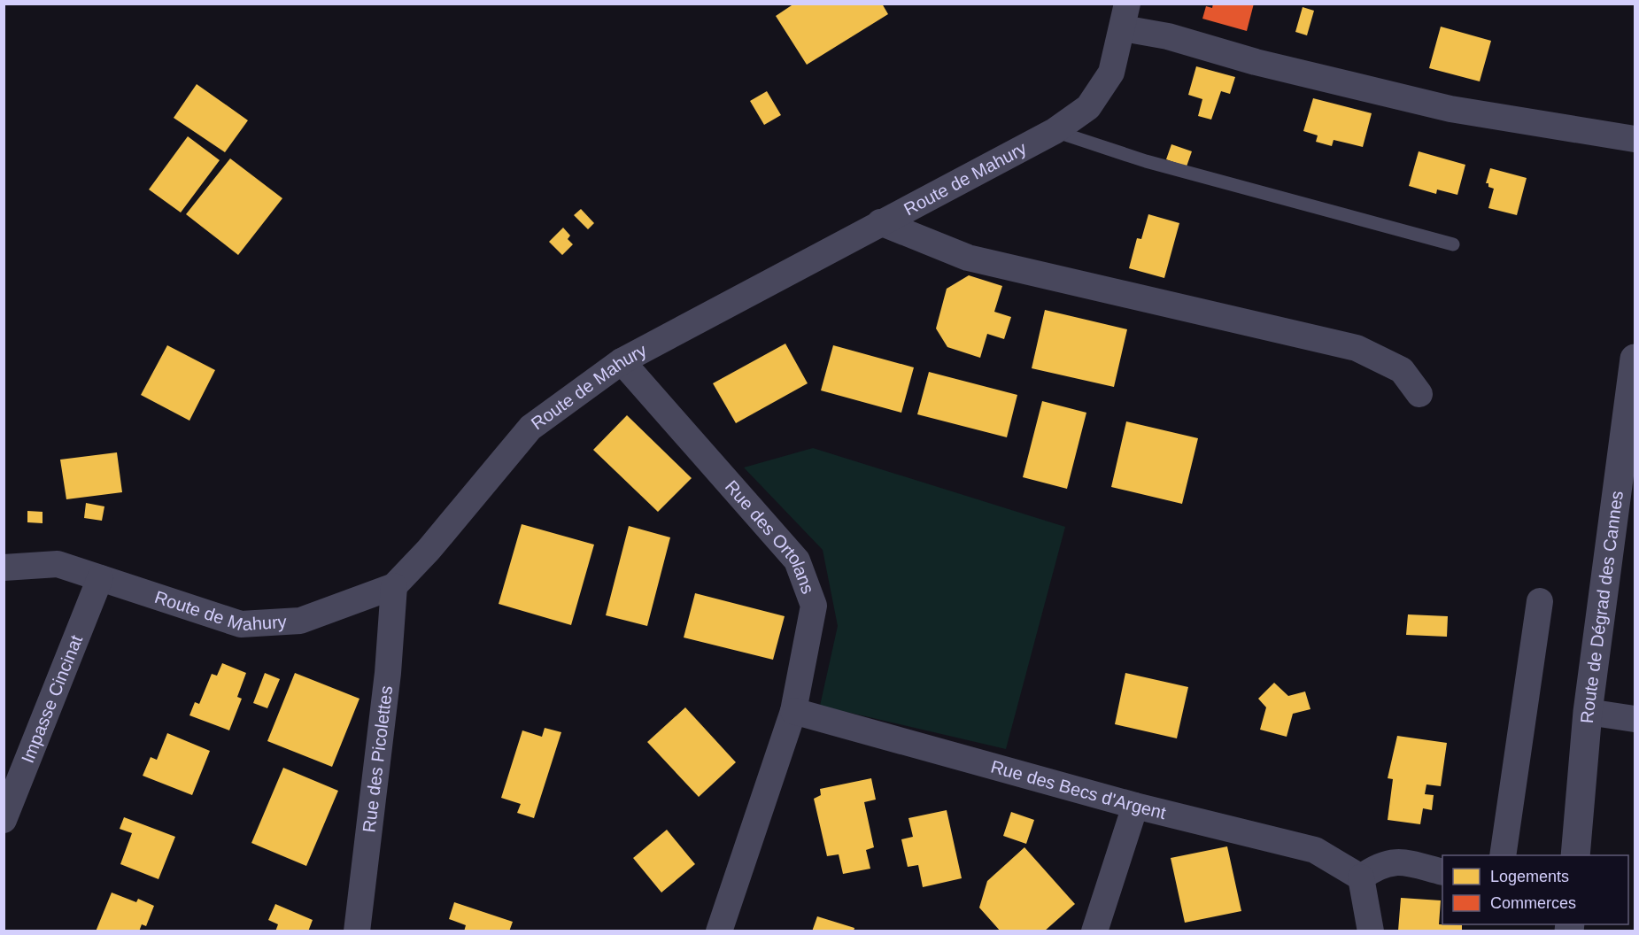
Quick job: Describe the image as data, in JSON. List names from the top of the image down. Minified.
{"streets":{"street":["Route de Mahury","Rue des Ortolans","Route de Dégrad des Cannes","Impasse Cincinat","Rue des Picolettes","Rue des Becs d'Argent"]},"crossings":[["Route de Mahury","Rue des Ortolans"],["Route de Mahury","Impasse Cincinat"],["Route de Mahury","Rue des Picolettes"],["Rue des Ortolans","Rue des Becs d'Argent"]],"legend":["Logements","Commerces"]}
